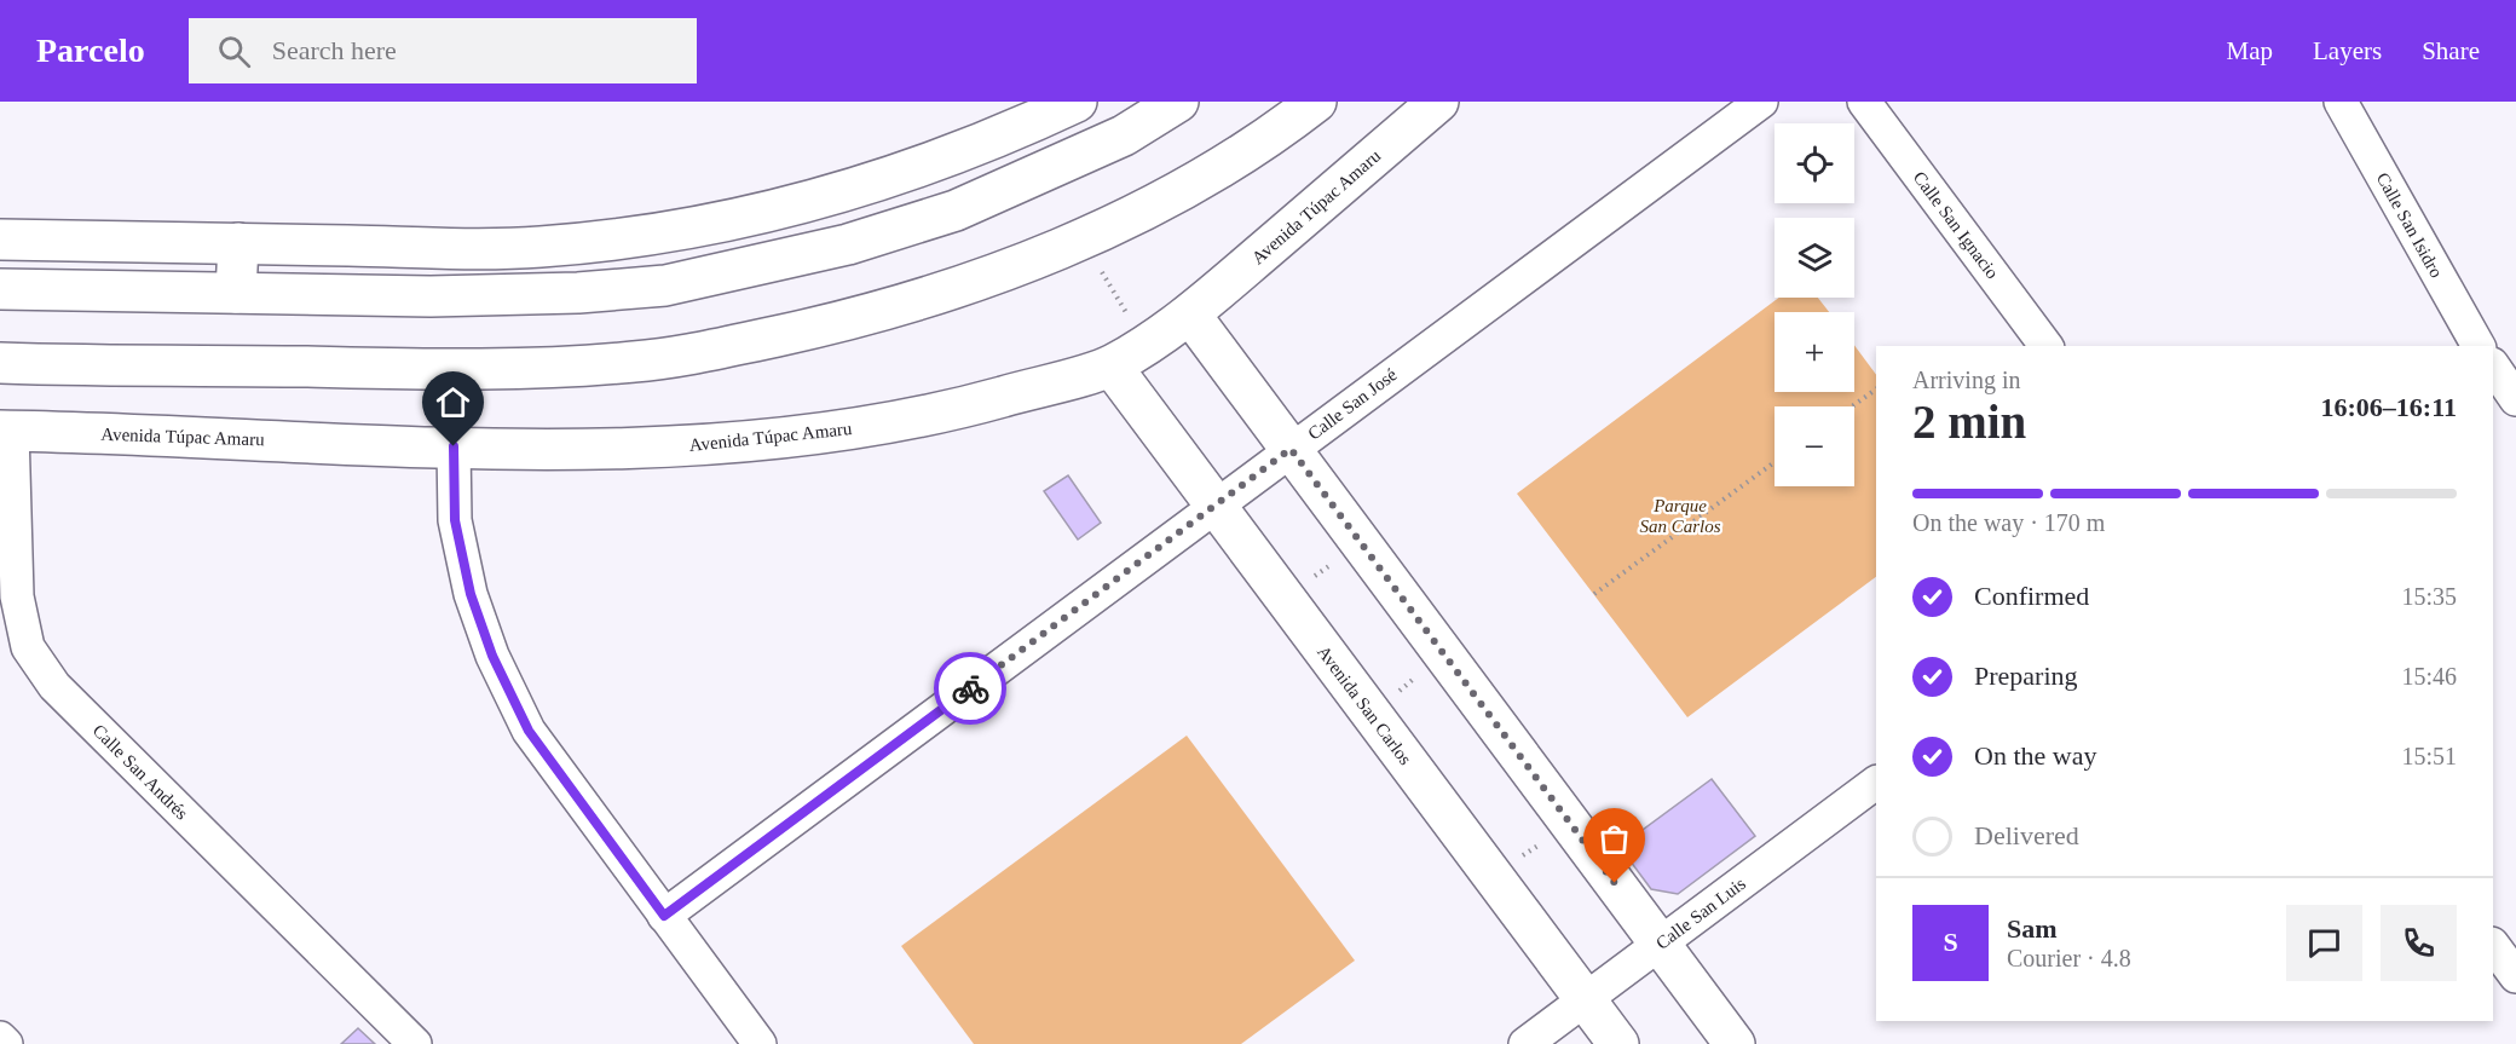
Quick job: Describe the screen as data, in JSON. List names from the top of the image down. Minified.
{"streets":{"main road":["Avenida Túpac Amaru","Avenida San Carlos"],"street":["Calle San Ignacio","Calle San Isidro","Calle San José","Calle San Andrés","Calle San Luis"]},"crossings":[["Avenida Túpac Amaru","Avenida San Carlos"],["Avenida Túpac Amaru","Calle San Andrés"],["Calle San José","Avenida San Carlos"],["Avenida San Carlos","Calle San Luis"]],"parks":["Parque San Carlos"],"page":{"header":"Parcelo","search":"Search here","nav":["Map","Layers","Share"],"map_buttons":["+","−"],"heading":["2 min","Arriving in","16:06–16:11"],"panel":["Sam","Courier · 4.8"],"bar":"On the way · 170 m","list":[["Confirmed","15:35"],["Preparing","15:46"],["On the way","15:51"],"Delivered"],"round":"S"}}
